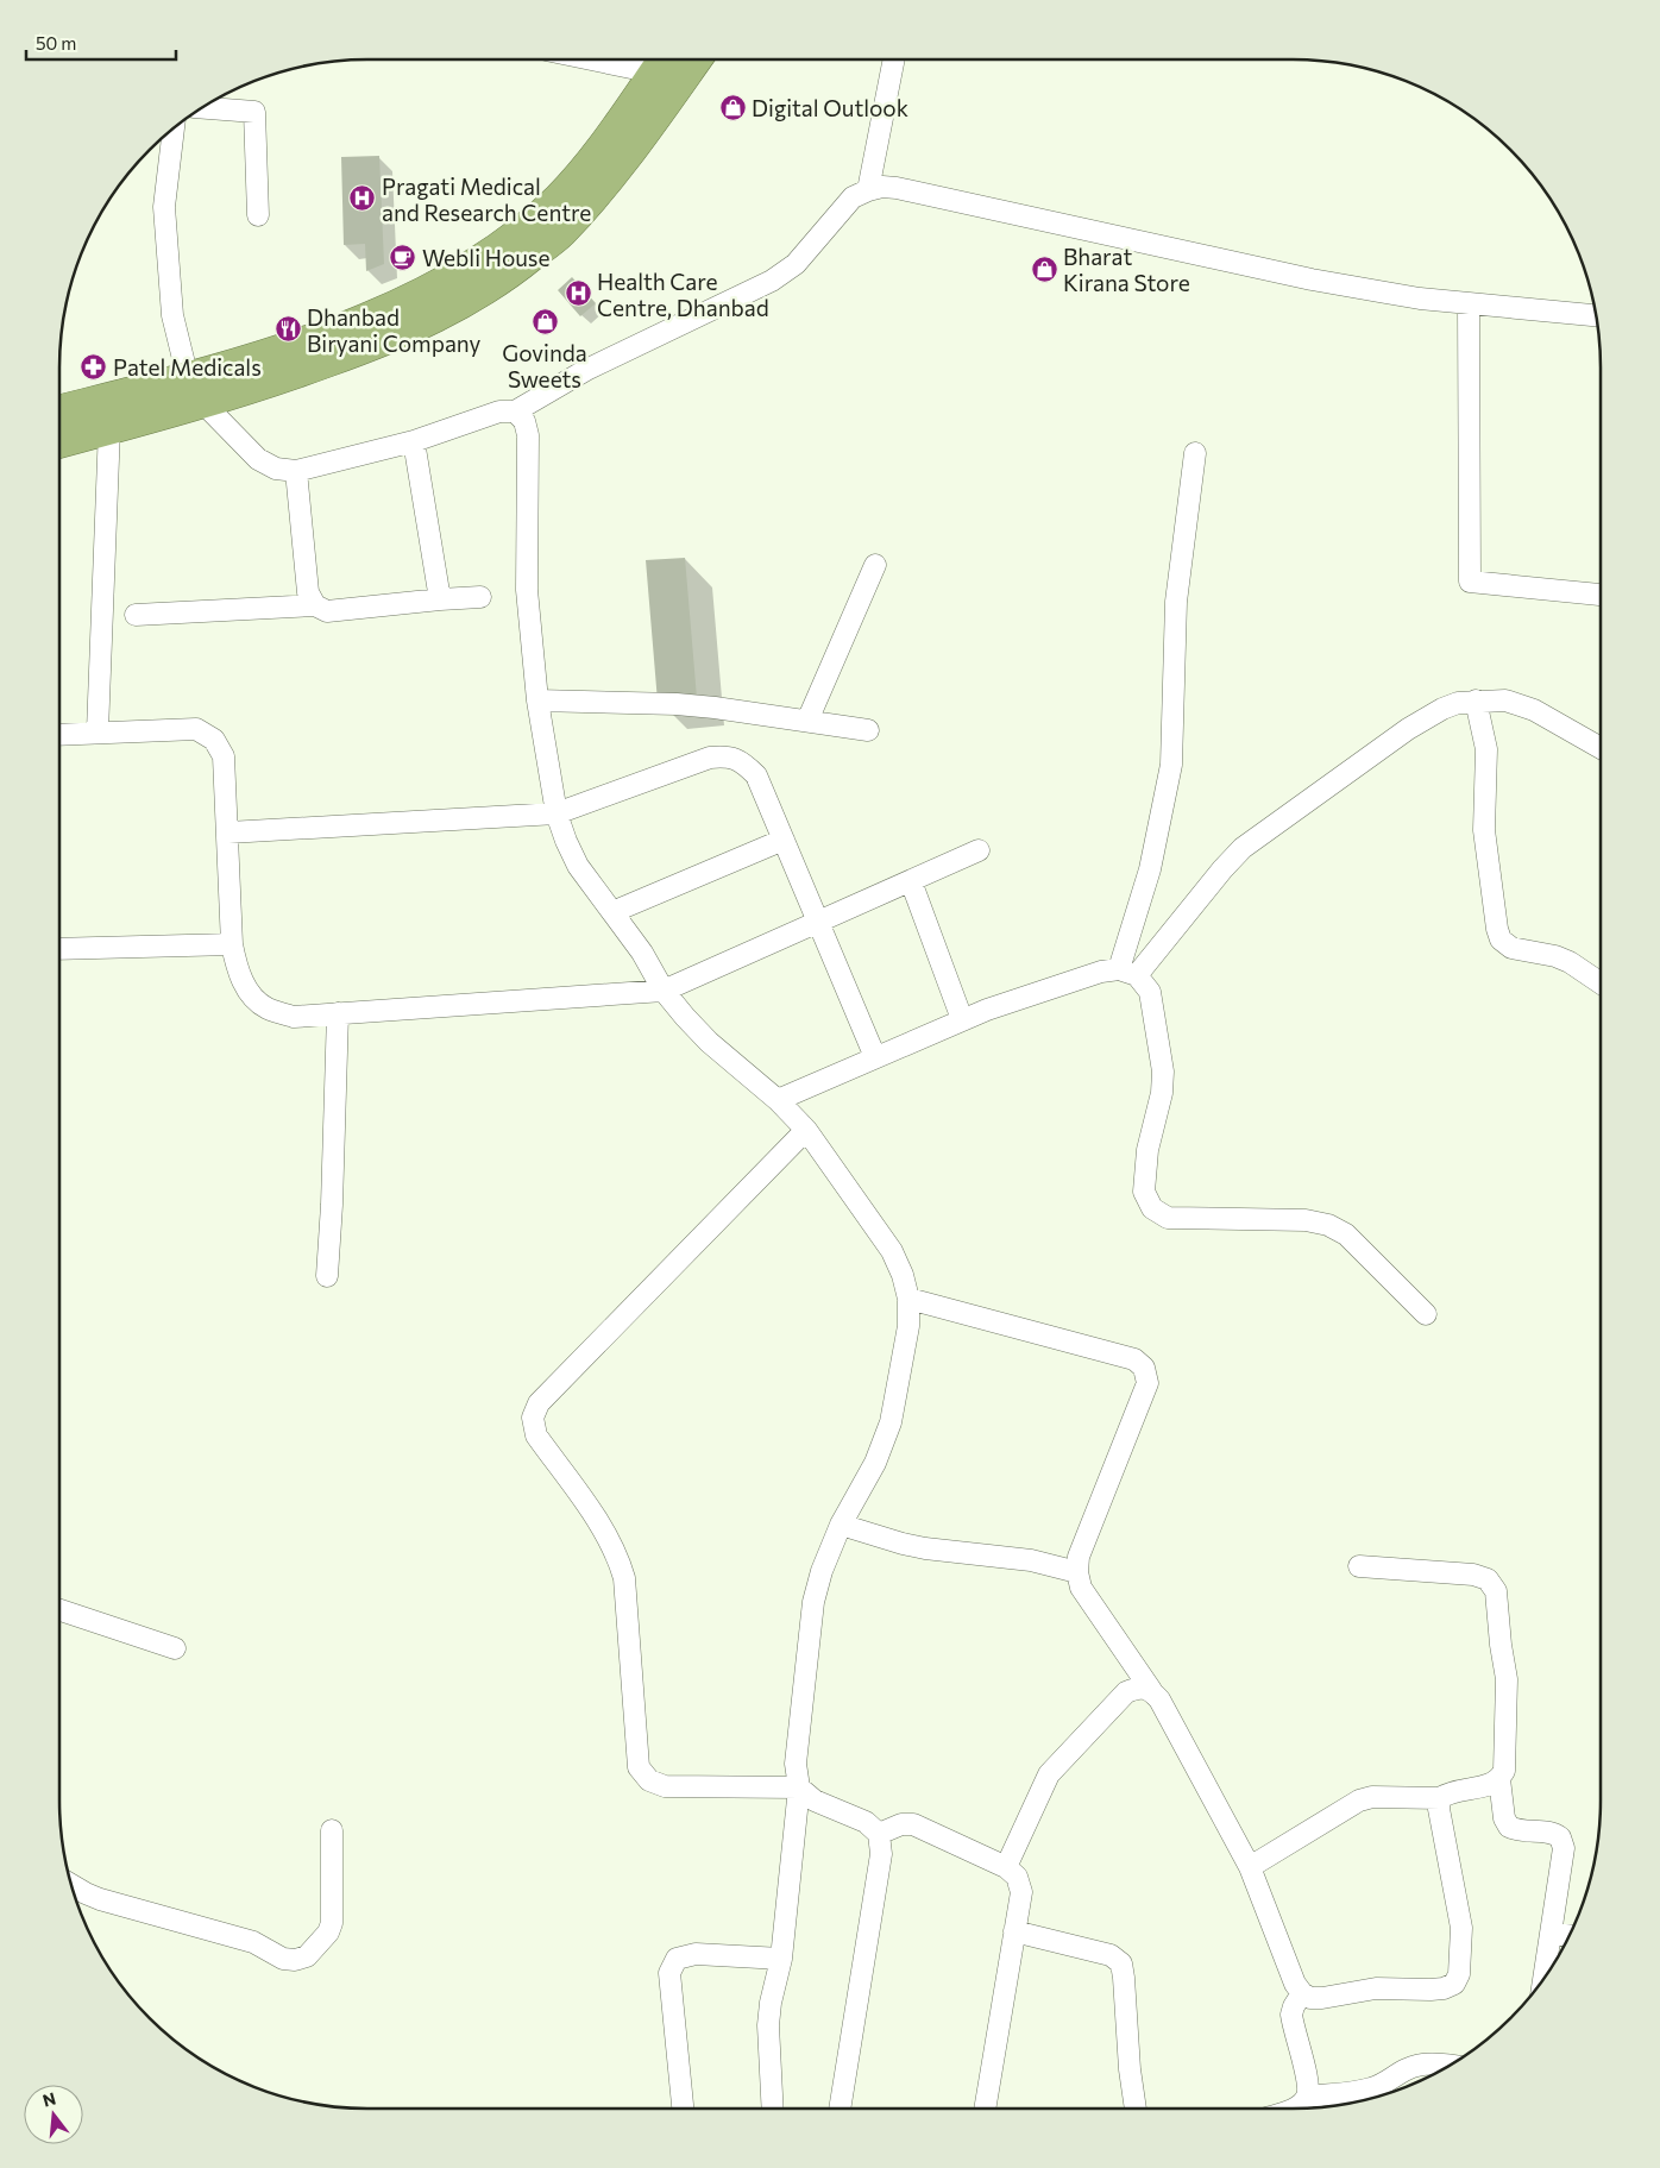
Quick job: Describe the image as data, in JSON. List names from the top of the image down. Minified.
{"places":{"shop":["Digital Outlook","Bharat Kirana Store","Govinda Sweets"],"hospital":["Pragati Medical and Research Centre","Health Care Centre, Dhanbad"],"cafe":["Webli House"],"restaurant":["Dhanbad Biryani Company"],"pharmacy":["Patel Medicals"]},"scale_bar":"50 m","north":"top"}
